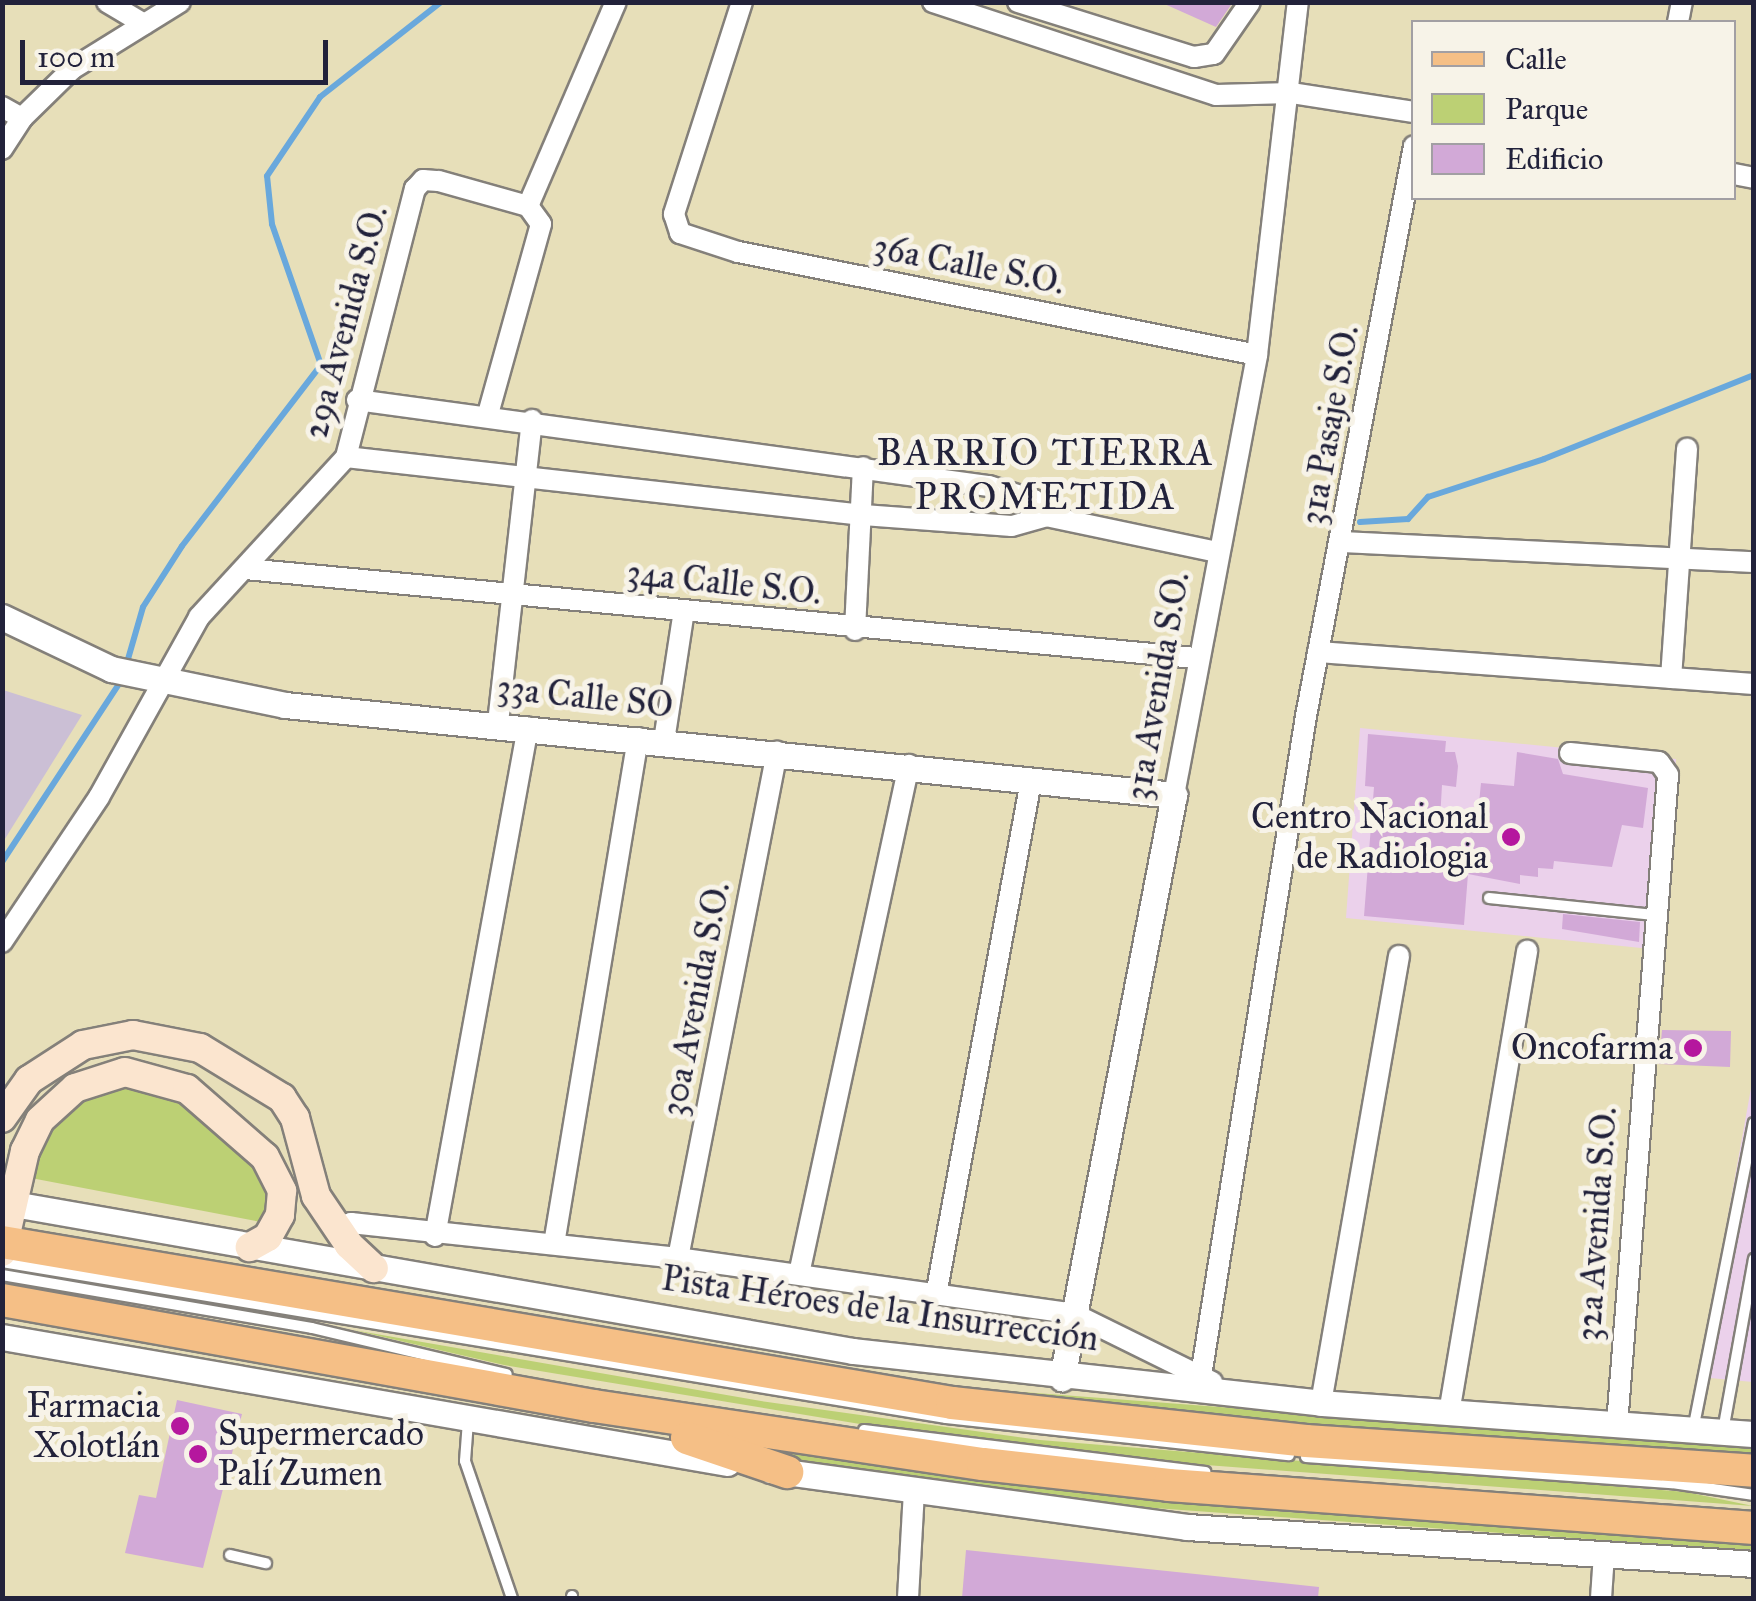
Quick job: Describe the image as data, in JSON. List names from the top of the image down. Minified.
{"streets":{"street":["36a Calle S.O.","29a Avenida S.O.","31a Pasaje S.O.","34a Calle S.O.","31a Avenida S.O.","33a Calle SO","30a Avenida S.O.","32a Avenida S.O.","Pista Héroes de la Insurrección"]},"crossings":[["36a Calle S.O.","31a Avenida S.O."],["29a Avenida S.O.","34a Calle S.O."],["29a Avenida S.O.","33a Calle SO"],["34a Calle S.O.","31a Avenida S.O."],["31a Avenida S.O.","33a Calle SO"],["31a Avenida S.O.","Pista Héroes de la Insurrección"],["33a Calle SO","30a Avenida S.O."],["32a Avenida S.O.","Pista Héroes de la Insurrección"]],"districts":["BARRIO TIERRA PROMETIDA"],"places":["Centro Nacional de Radiologia","Oncofarma","Farmacia Xolotlán","Supermercado Palí Zumen"],"legend":["Calle","Parque","Edificio"],"scale_bar":"100 m"}
